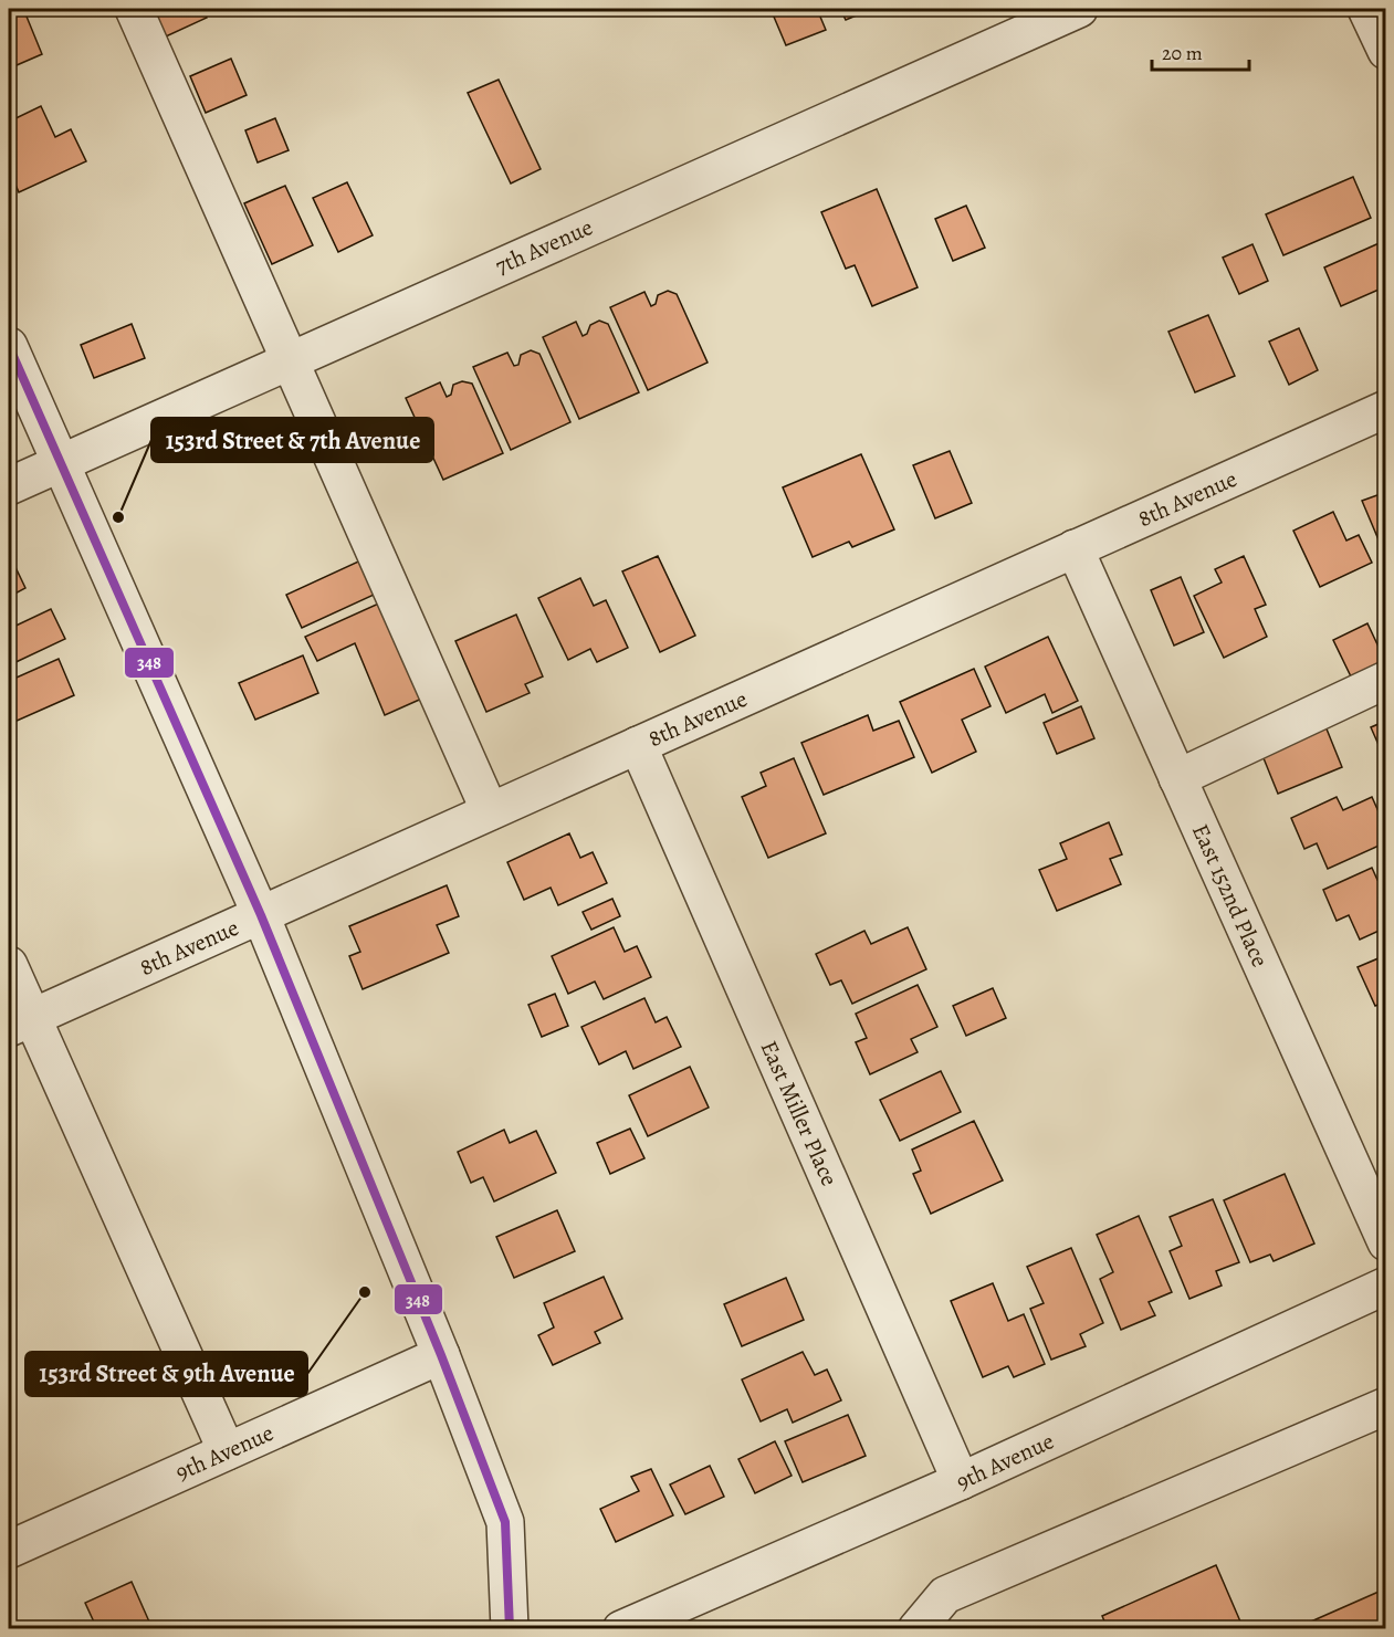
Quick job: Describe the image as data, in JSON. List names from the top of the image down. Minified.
{"streets":{"street":["7th Avenue","8th Avenue","East 152nd Place","East Miller Place","9th Avenue"]},"crossings":[["8th Avenue","East 152nd Place"],["8th Avenue","East Miller Place"],["East Miller Place","9th Avenue"]],"places":["153rd Street & 7th Avenue","153rd Street & 9th Avenue"],"lines":["transit line 348"],"scale_bar":"20 m"}
